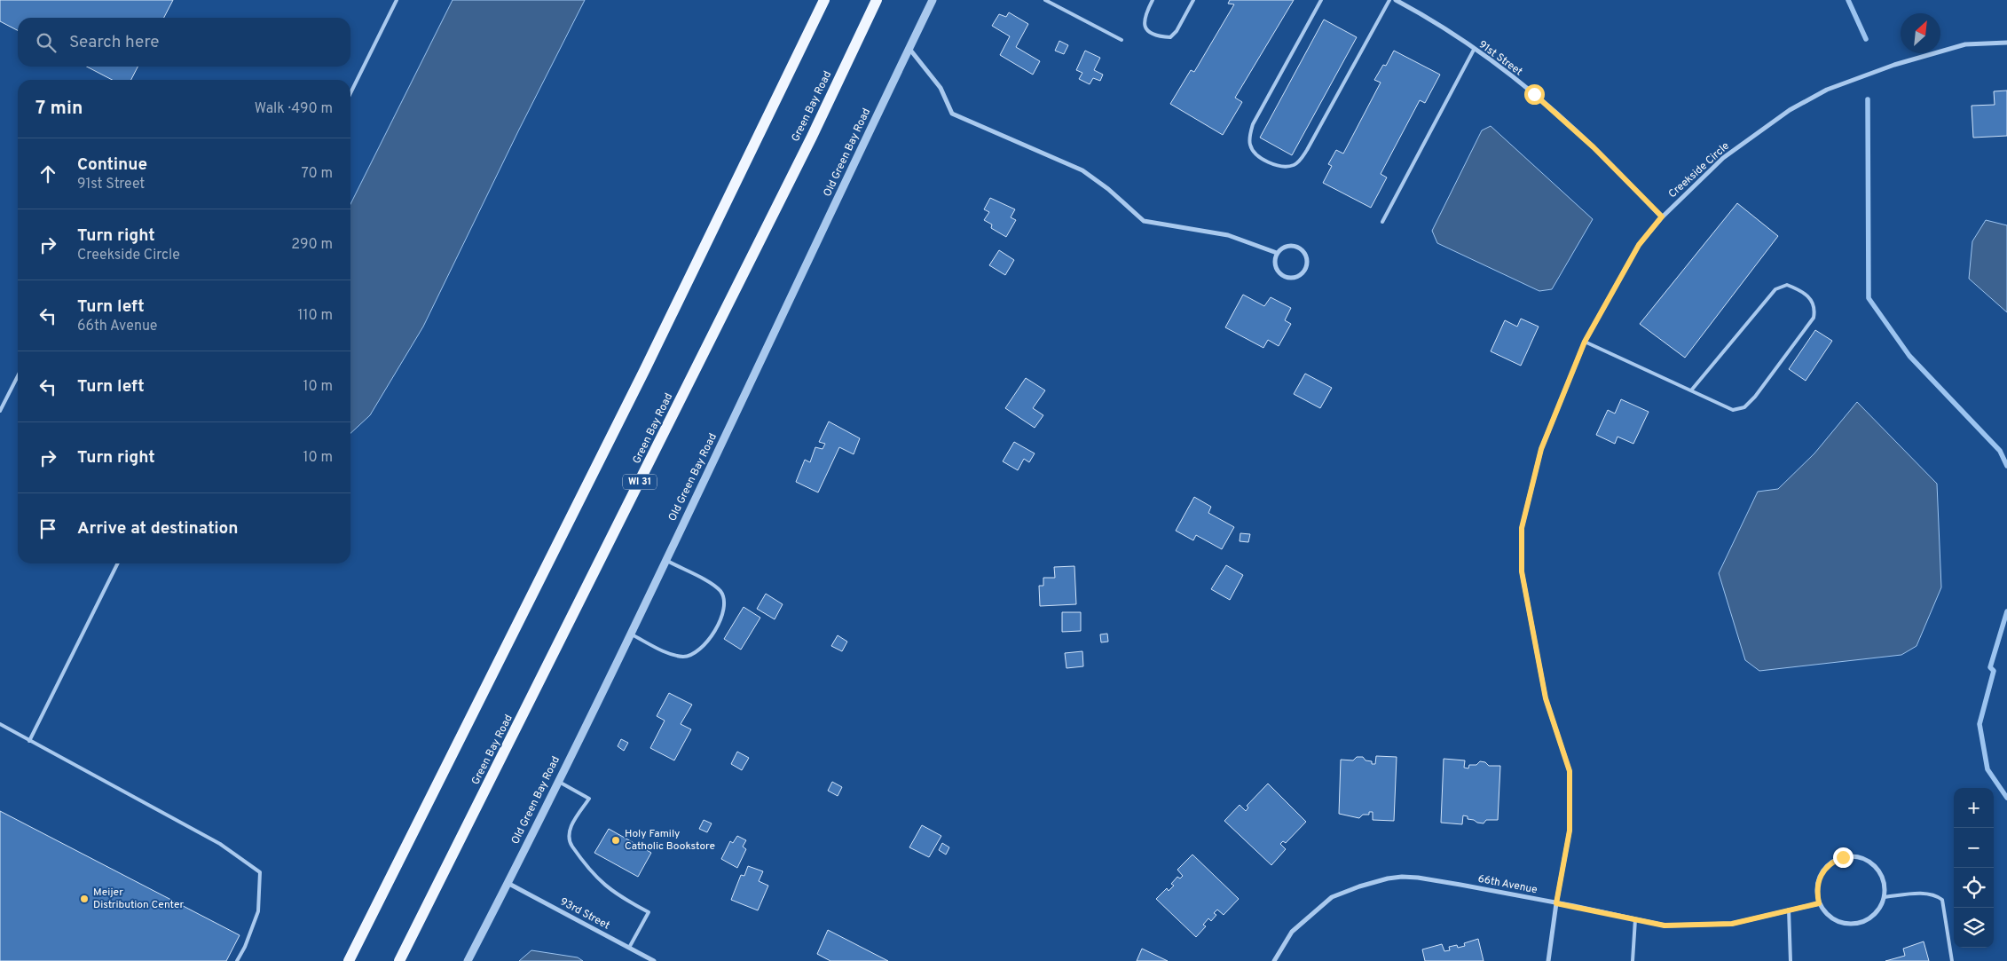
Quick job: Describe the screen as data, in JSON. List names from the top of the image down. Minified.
{"streets":{"main road":["Green Bay Road","WI 31"],"street":["91st Street","Old Green Bay Road","Creekside Circle","66th Avenue","93rd Street"]},"crossings":[["91st Street","Creekside Circle"],["Old Green Bay Road","93rd Street"],["Creekside Circle","66th Avenue"]],"places":["Holy Family Catholic Bookstore","Meijer Distribution Center"],"north":"top right","page":{"search":"Search here","heading":["7 min","Walk · 490 m"],"list":[["Continue","91st Street","70 m"],["Turn right","Creekside Circle","290 m"],["Turn left","66th Avenue","110 m"],["Turn left","10 m"],["Turn right","10 m"],"Arrive at destination"],"map_buttons":["+","−"]}}
